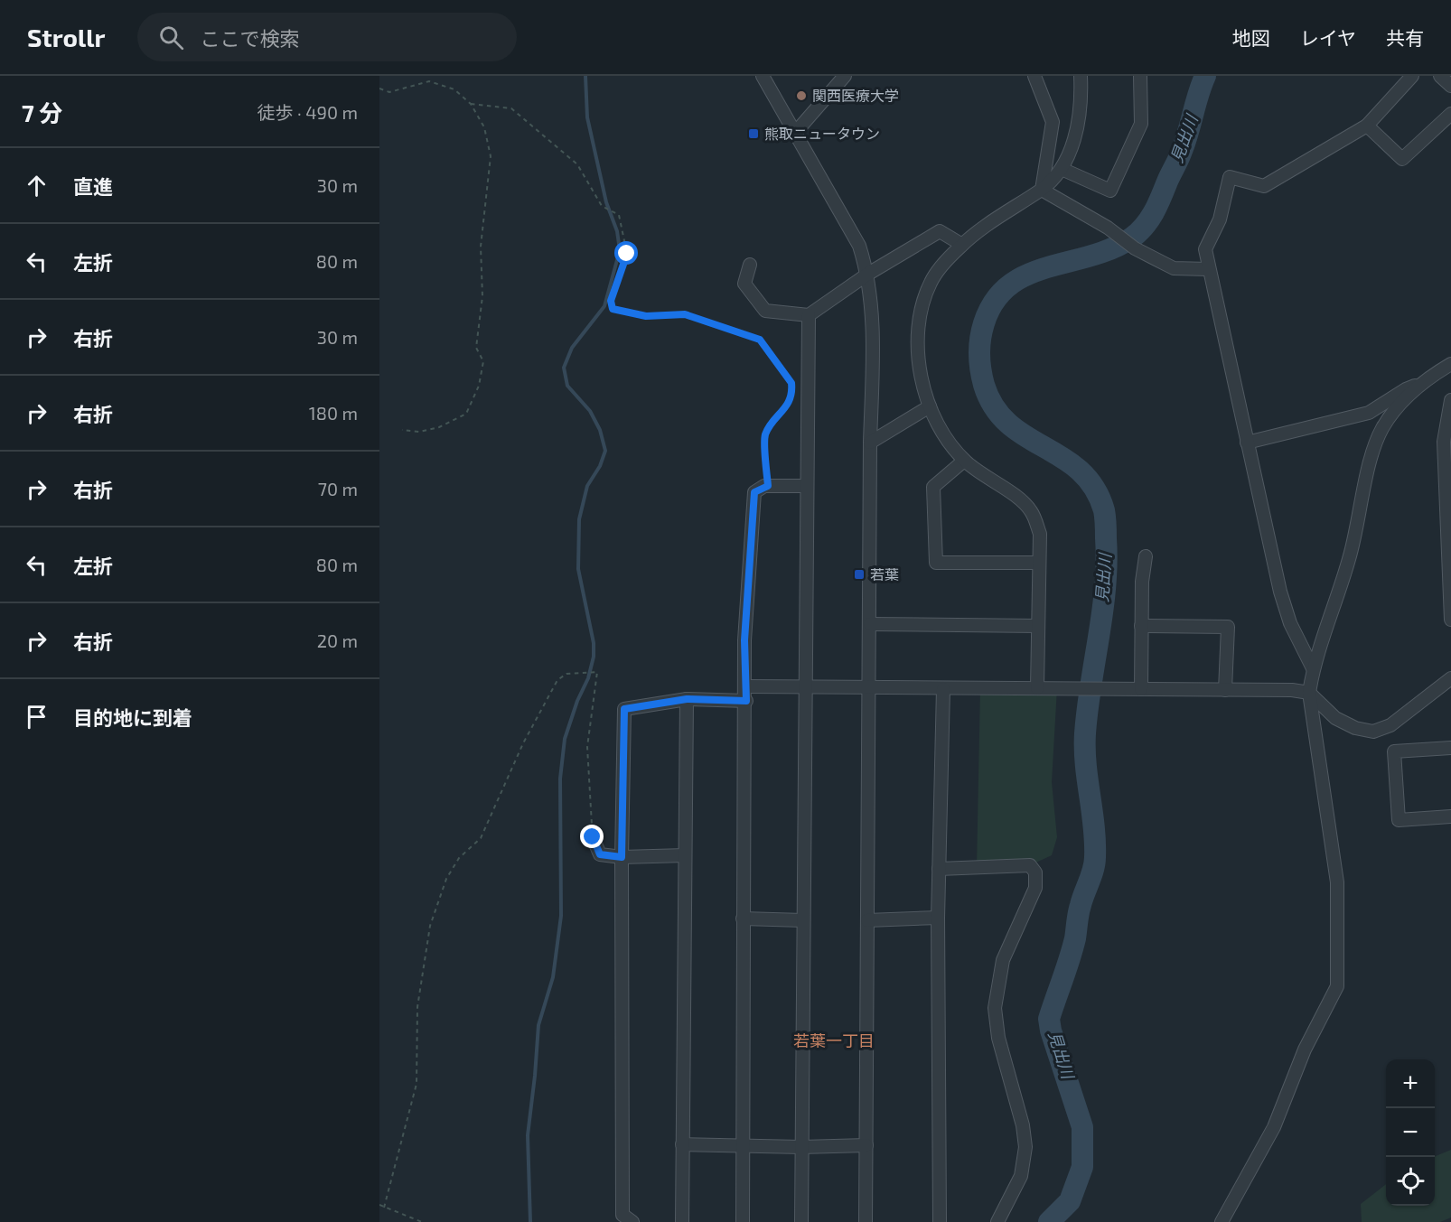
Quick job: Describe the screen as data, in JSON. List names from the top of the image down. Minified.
{"districts":["若葉一丁目"],"water":["見出川"],"places":{"other":["関西医療大学"],"transit":["熊取ニュータウン","若葉"]},"page":{"header":"Strollr","search":"ここで検索","nav":["地図","レイヤ","共有"],"heading":["7 分","徒歩 · 490 m"],"list":[["直進","30 m"],["左折","80 m"],["右折","30 m"],["右折","180 m"],["右折","70 m"],["左折","80 m"],["右折","20 m"],"目的地に到着"],"map_buttons":["+","−"]}}
